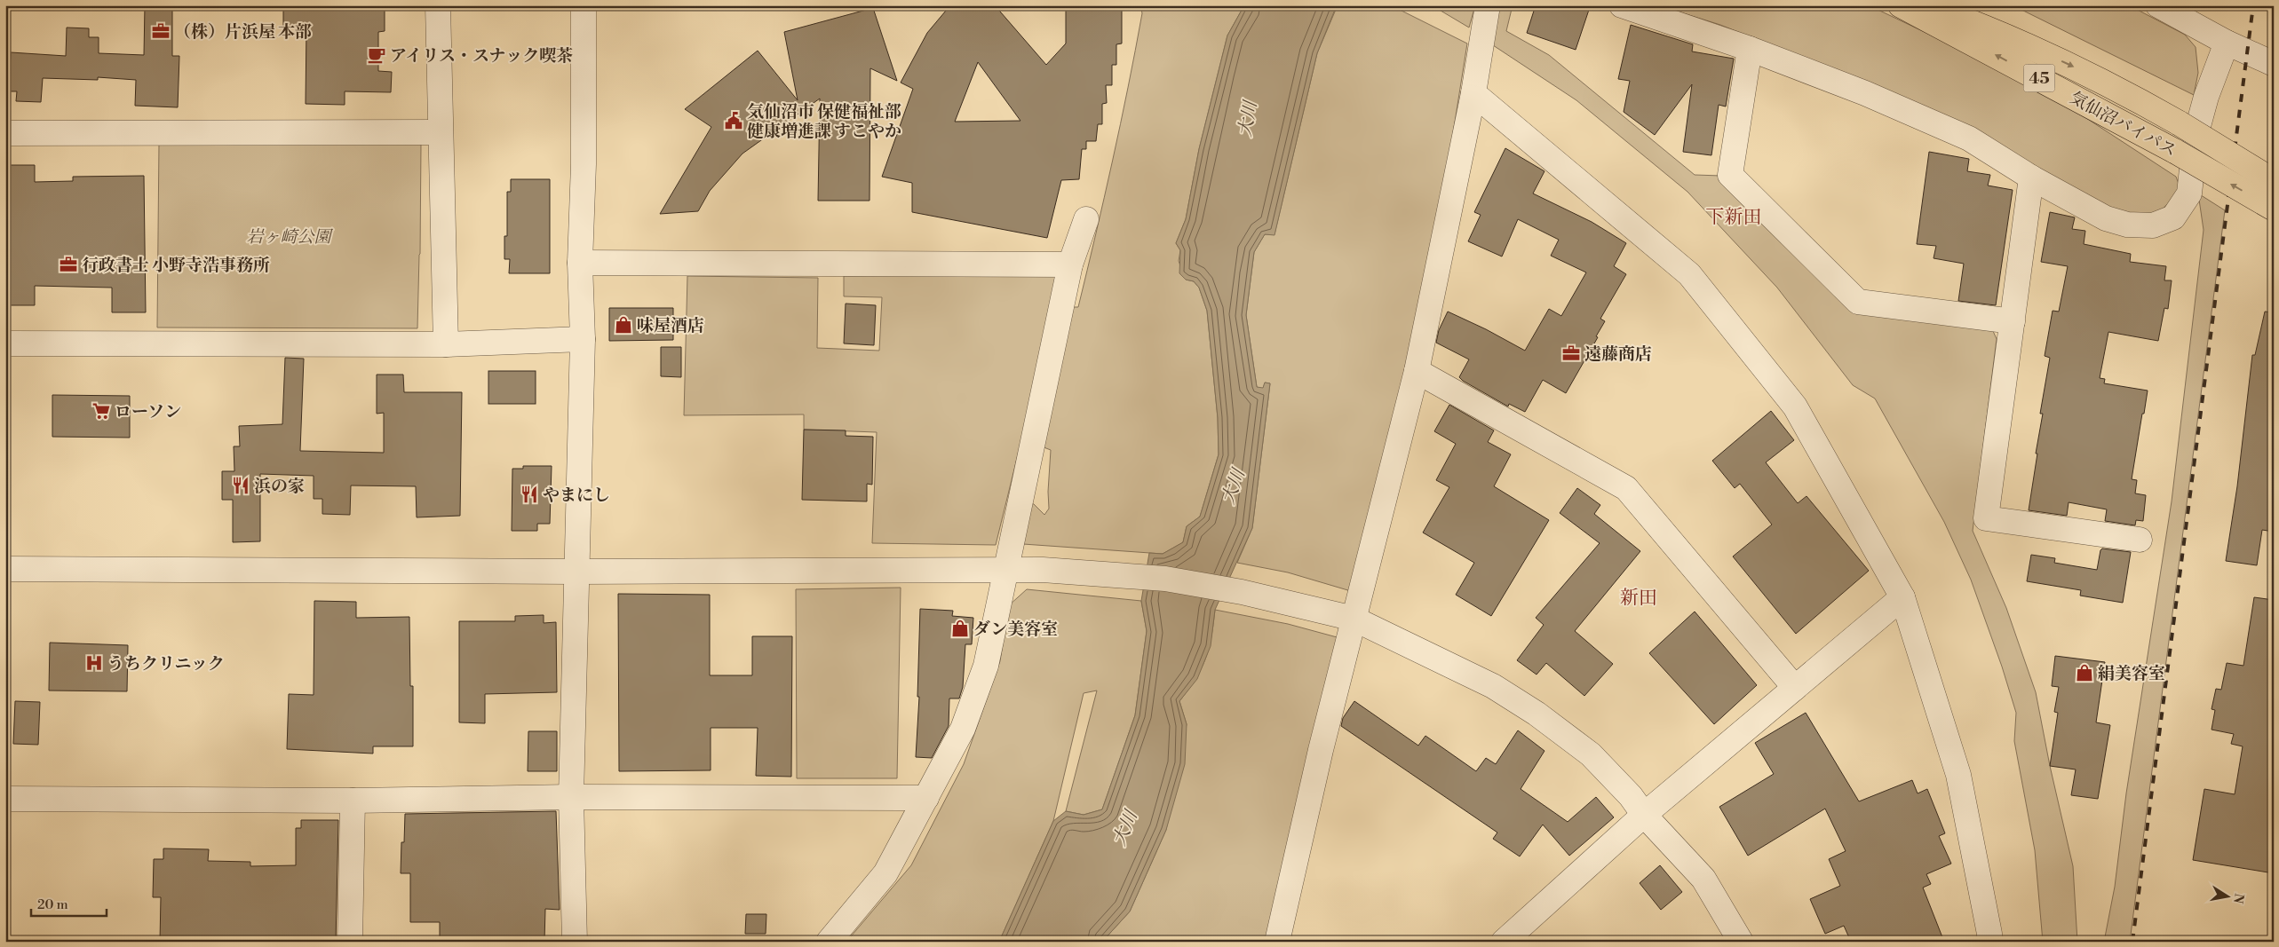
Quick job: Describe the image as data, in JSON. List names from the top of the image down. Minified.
{"streets":{"highway":["45","気仙沼バイパス"]},"districts":["下新田","新田"],"water":["大川"],"parks":["岩ヶ崎公園"],"places":{"office":["（株）片浜屋 本部","行政書士 小野寺浩事務所","遠藤商店"],"cafe":["アイリス・スナック喫茶"],"public building":["気仙沼市 保健福祉部 健康増進課 すこやか"],"shop":["味屋酒店","ダン美容室","絹美容室"],"supermarket":["ローソン"],"restaurant":["浜の家","やまにし"],"hospital":["うちクリニック"]},"scale_bar":"20 m","north":"right"}
